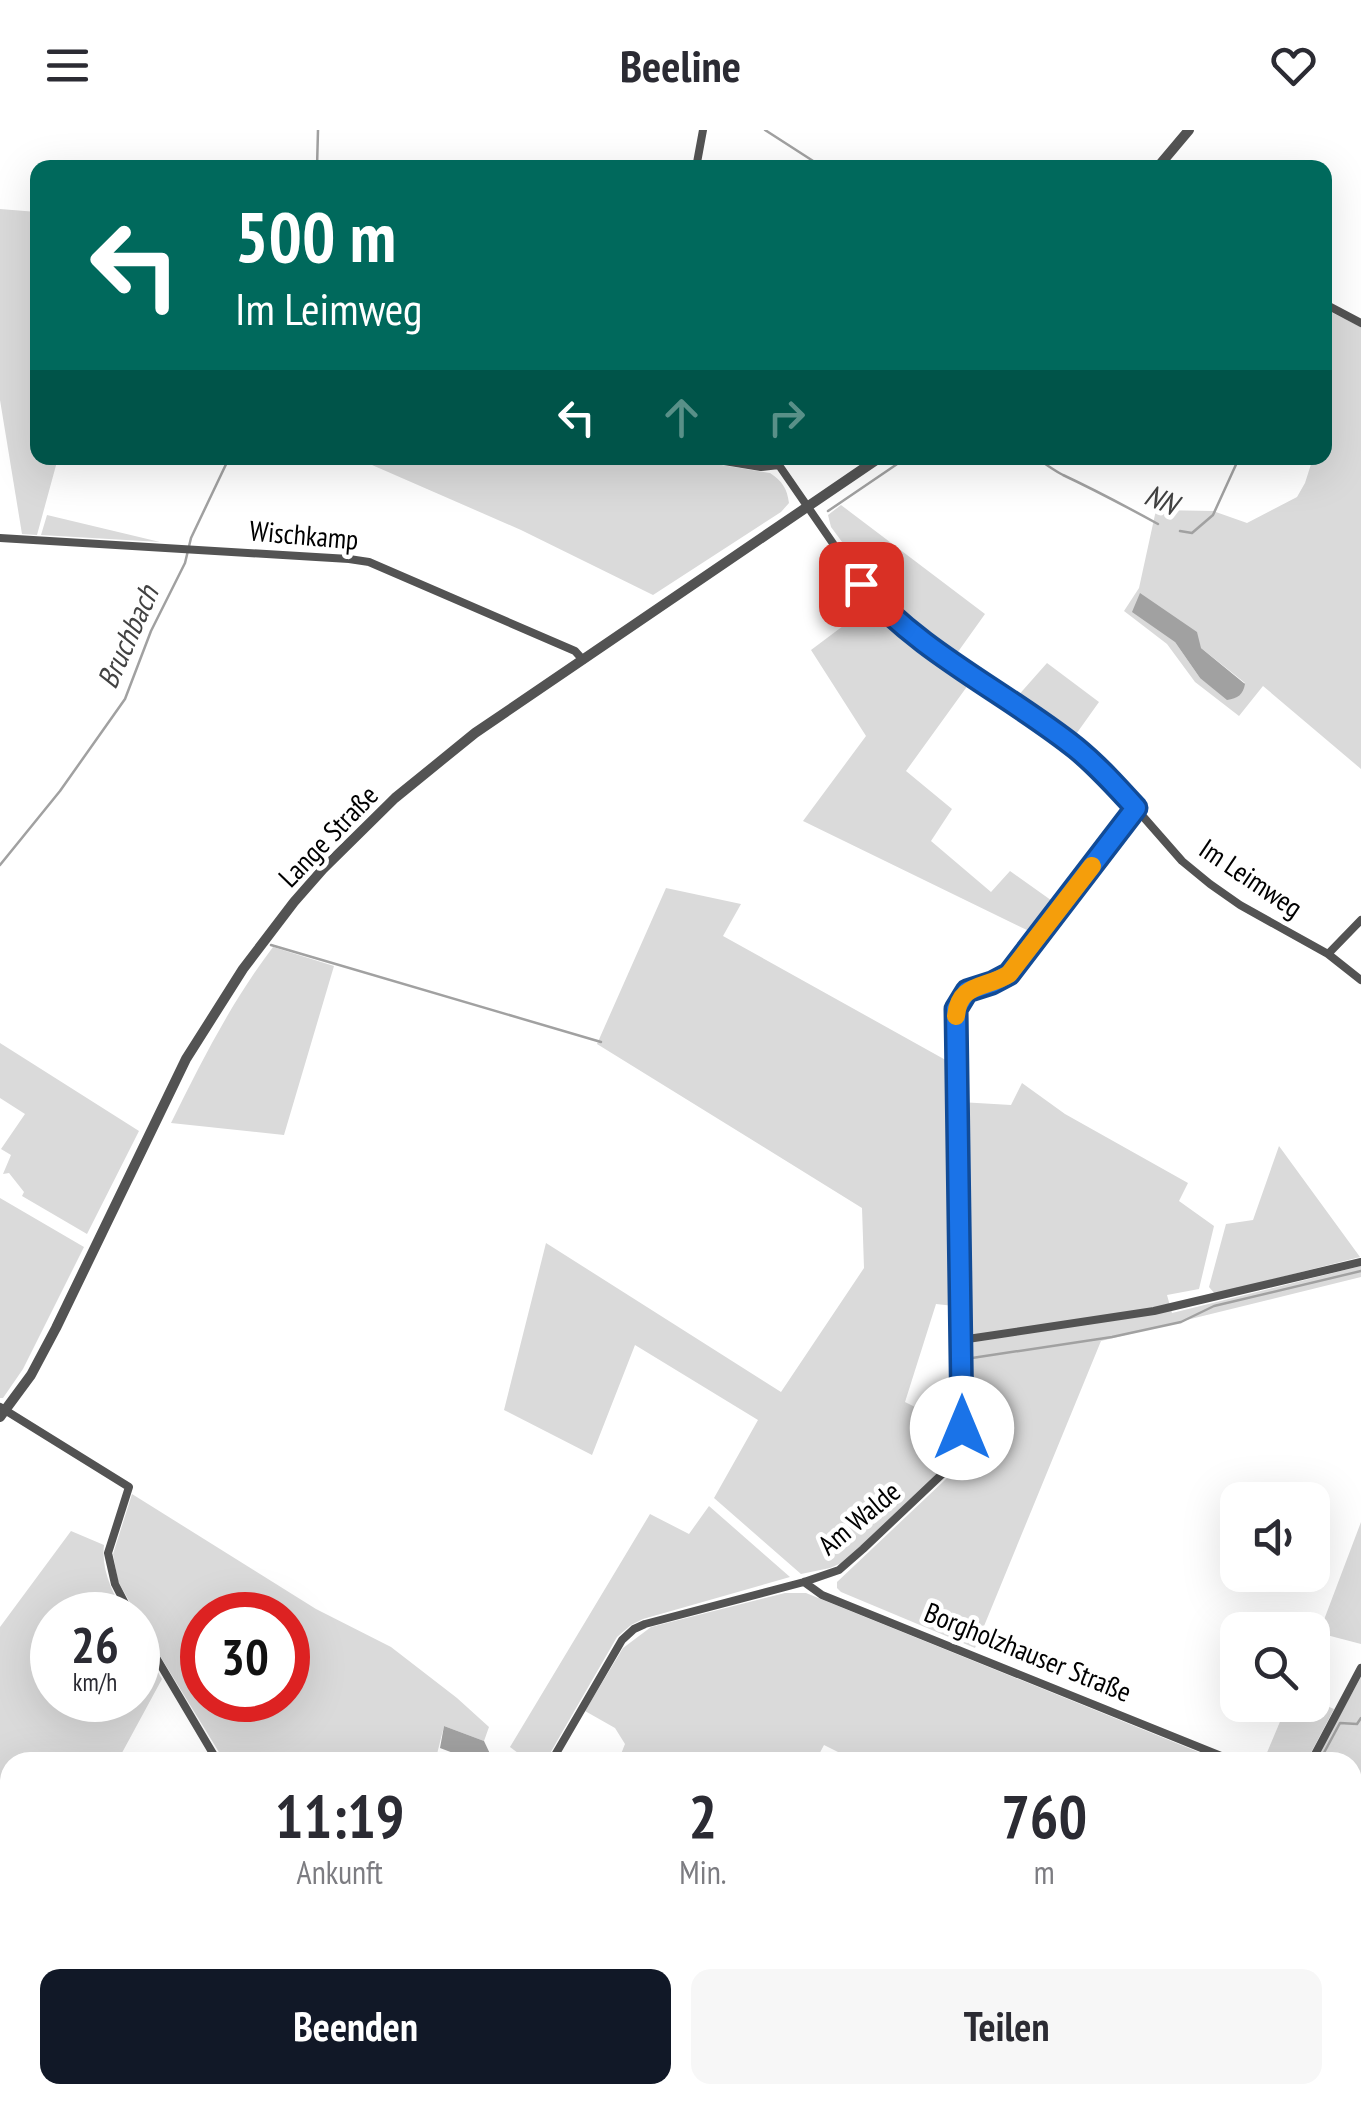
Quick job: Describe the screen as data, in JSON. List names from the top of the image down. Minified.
{"streets":{"street":["Wischkamp","Lange Straße","Im Leimweg","Am Walde","Borgholzhauser Straße"]},"crossings":[["Wischkamp","Lange Straße"],["Lange Straße","Im Leimweg"],["Im Leimweg","Am Walde"],["Am Walde","Borgholzhauser Straße"]],"water":["NN","Bruchbach"],"page":{"header":"Beeline","turn":["500 m","Im Leimweg"],"speed":"26 km/h","limit":"30","eta":["11:19","Ankunft","2","Min.","760","m"],"buttons":["Beenden","Teilen"]}}
